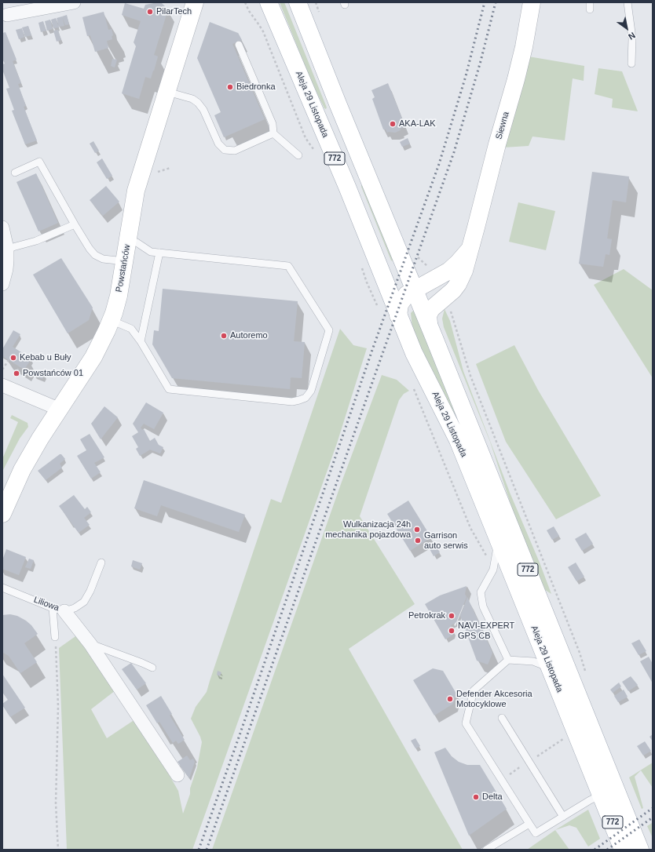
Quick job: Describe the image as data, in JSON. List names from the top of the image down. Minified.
{"streets":{"main road":["Aleja 29 Listopada","Siewna","772","Powstańców"],"lane":["Liliowa"]},"crossings":[["Aleja 29 Listopada","Siewna"]],"places":["PilarTech","Biedronka","AKA-LAK","Autoremo","Kebab u Buły","Powstańców 01","Wulkanizacja 24h mechanika pojazdowa","Garrison auto serwis","Petrokrak","NAVI-EXPERT GPS CB","Defender Akcesoria Motocyklowe","Delta"],"north":"bottom right"}
